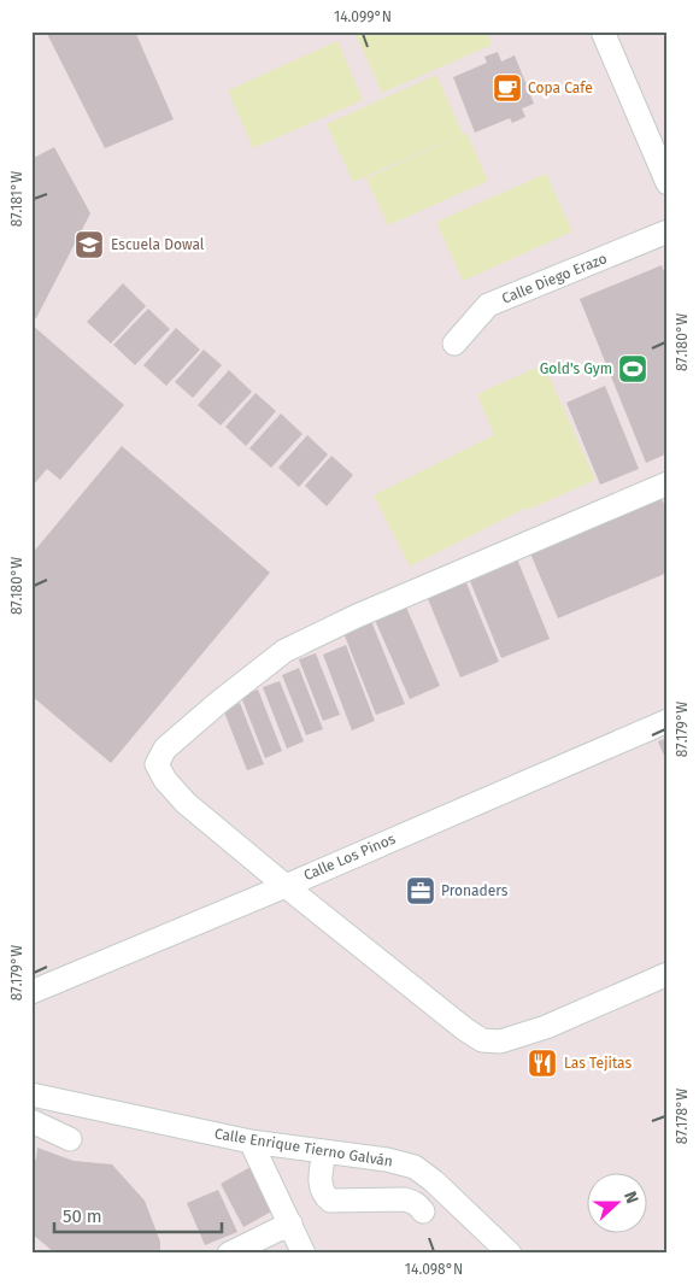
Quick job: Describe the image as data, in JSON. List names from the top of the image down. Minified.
{"streets":{"street":["Calle Diego Erazo","Calle Los Pinos","Calle Enrique Tierno Galván"]},"places":{"cafe":["Copa Cafe"],"school or university":["Escuela Dowal"],"sports":["Gold's Gym"],"office":["Pronaders"],"restaurant":["Las Tejitas"]},"scale_bar":"50 m","north":"right","coordinates":["14.099°N","87.181°W","87.180°W","87.179°W","87.178°W","14.098°N"]}
